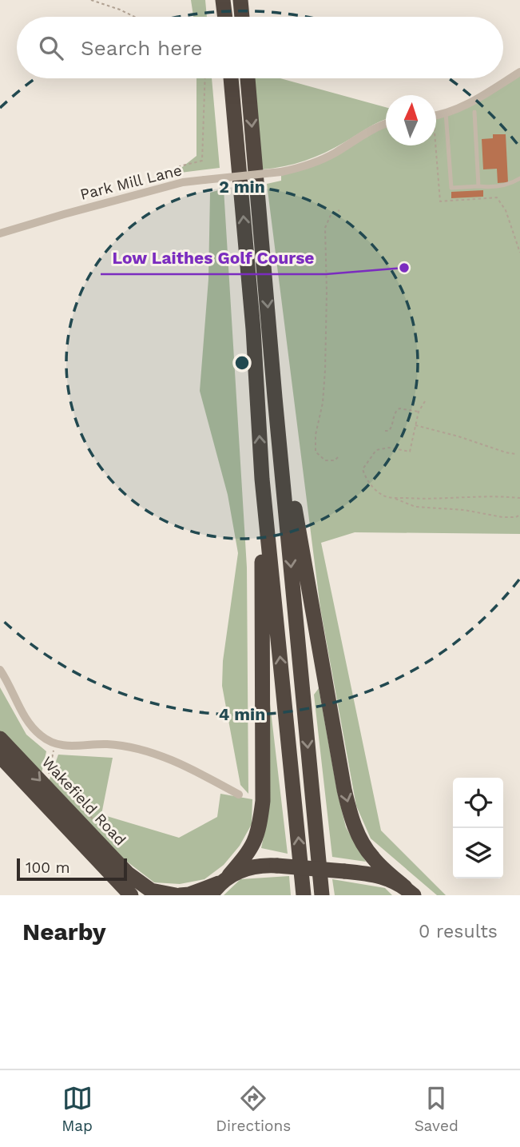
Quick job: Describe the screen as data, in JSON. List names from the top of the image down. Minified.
{"streets":{"highway":["Wakefield Road"],"street":["Park Mill Lane"]},"places":["Low Laithes Golf Course"],"scale_bar":"100 m","north":"top","page":{"search":"Search here","scale":"100 m","heading":["Nearby","0 results"],"nav":["Map","Directions","Saved"]},"rings":["2 min","4 min"]}
